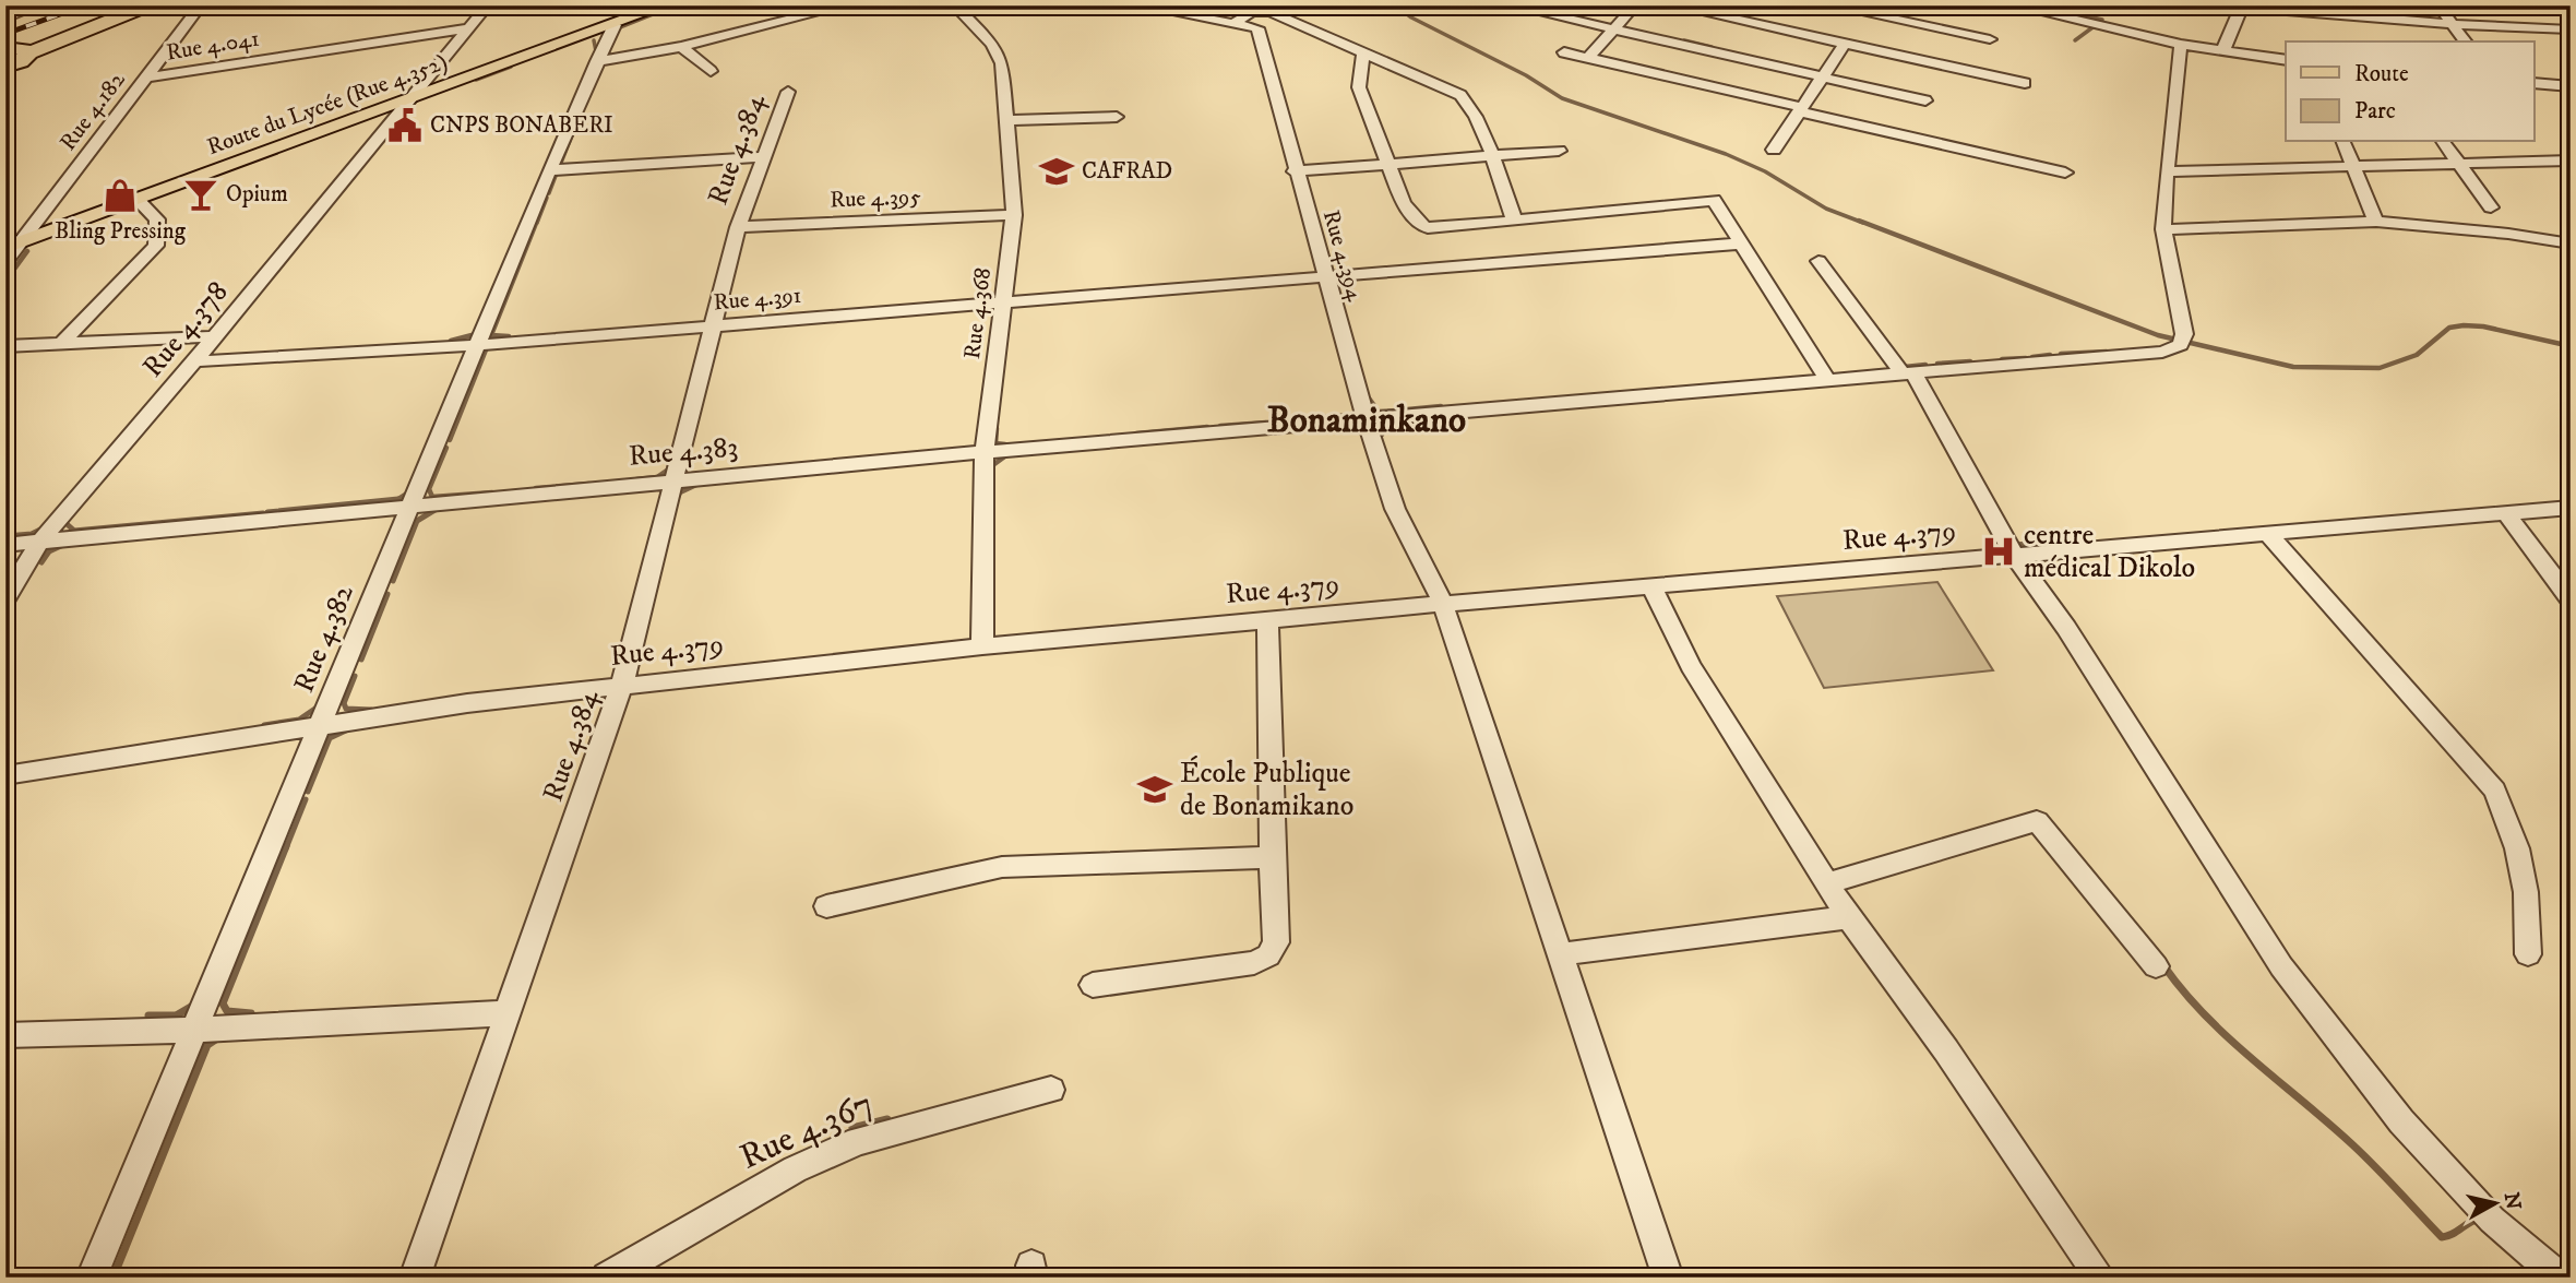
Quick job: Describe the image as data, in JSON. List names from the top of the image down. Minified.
{"streets":{"main road":["Route du Lycée (Rue 4.352)"],"street":["Rue 4.041","Rue 4.182","Rue 4.384","Rue 4.395","Rue 4.394","Rue 4.391","Rue 4.368","Rue 4.378","Rue 4.383","Rue 4.379","Rue 4.382","Rue 4.367"]},"crossings":[["Rue 4.041","Rue 4.182"],["Route du Lycée (Rue 4.352)","Rue 4.182"],["Route du Lycée (Rue 4.352)","Rue 4.378"],["Route du Lycée (Rue 4.352)","Rue 4.382"],["Rue 4.384","Rue 4.395"],["Rue 4.384","Rue 4.391"],["Rue 4.384","Rue 4.383"],["Rue 4.384","Rue 4.379"],["Rue 4.395","Rue 4.368"],["Rue 4.394","Rue 4.391"],["Rue 4.394","Rue 4.383"],["Rue 4.394","Rue 4.379"],["Rue 4.391","Rue 4.368"],["Rue 4.391","Rue 4.378"],["Rue 4.391","Rue 4.382"],["Rue 4.368","Rue 4.383"],["Rue 4.368","Rue 4.379"],["Rue 4.378","Rue 4.383"],["Rue 4.383","Rue 4.382"],["Rue 4.379","Rue 4.382"]],"districts":["Bonaminkano"],"places":{"public building":["CNPS BONABERI"],"school or university":["CAFRAD","École Publique de Bonamikano"],"bar":["Opium"],"shop":["Bling Pressing"],"hospital":["centre médical Dikolo"]},"legend":["Route","Parc"],"north":"right"}
